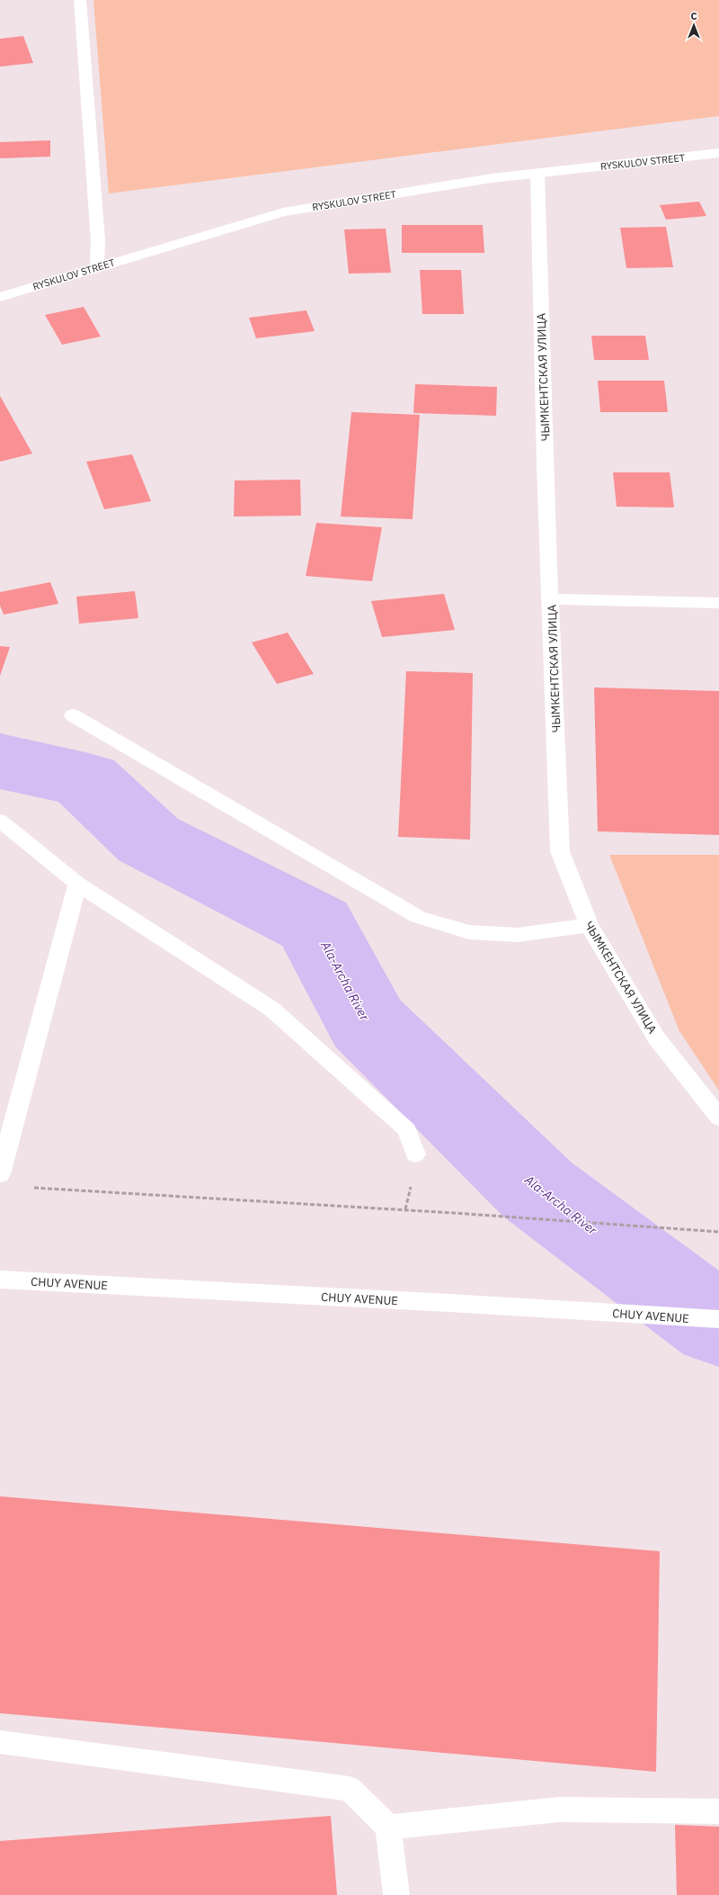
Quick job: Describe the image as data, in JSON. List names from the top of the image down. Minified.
{"streets":{"street":["RYSKULOV STREET","ЧЫМКЕНТСКАЯ УЛИЦА","CHUY AVENUE"]},"crossings":[["RYSKULOV STREET","ЧЫМКЕНТСКАЯ УЛИЦА"]],"water":["Ala-Archa River"],"north":"top"}
